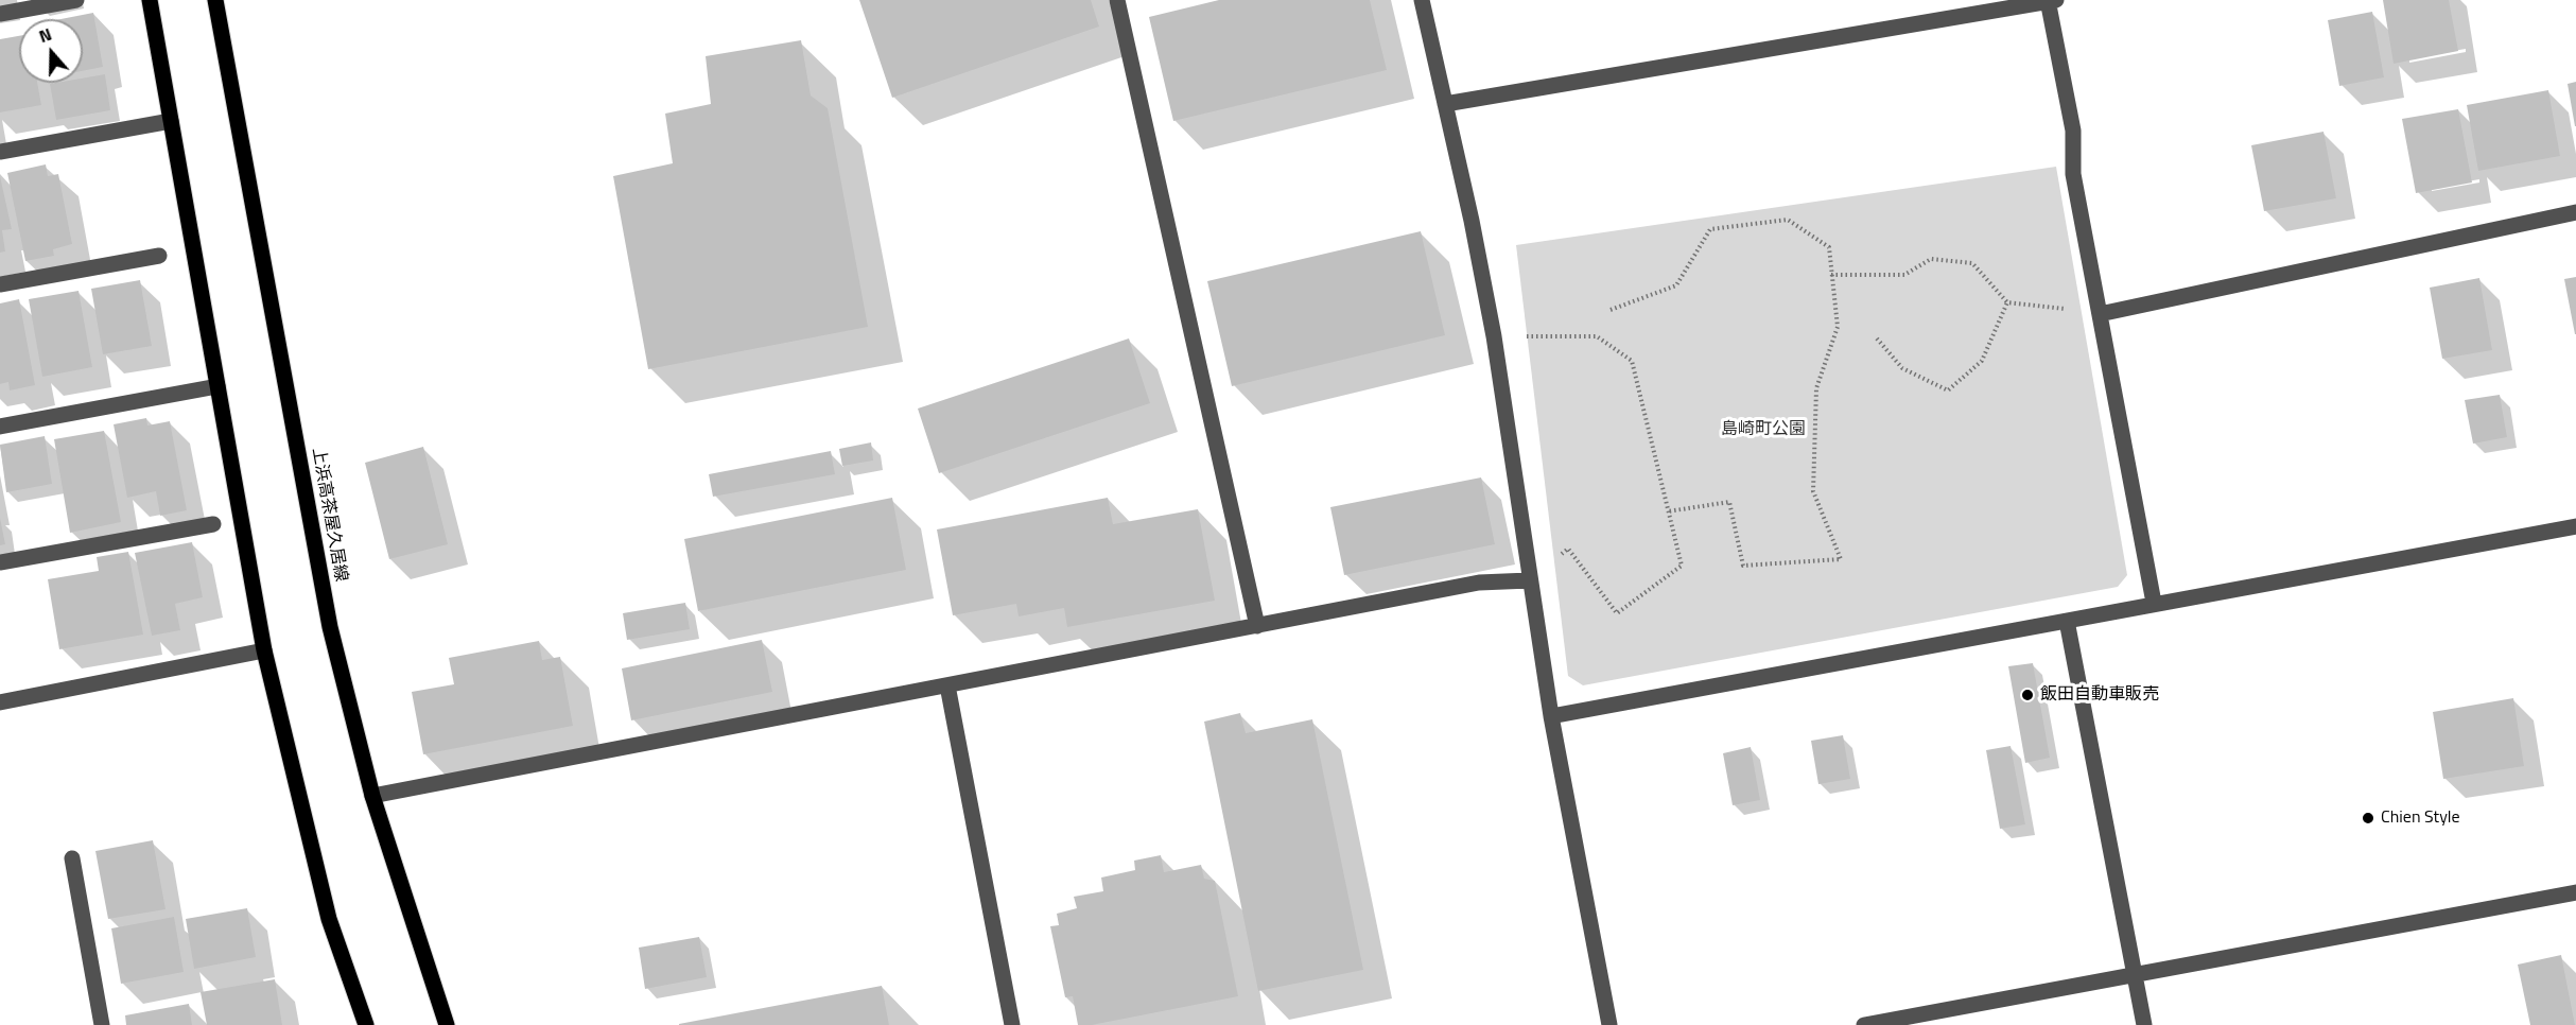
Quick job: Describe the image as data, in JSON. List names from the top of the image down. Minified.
{"streets":{"main road":["上浜高茶屋久居線"]},"parks":["島崎町公園"],"places":["飯田自動車販売","Chien Style"],"north":"top"}
